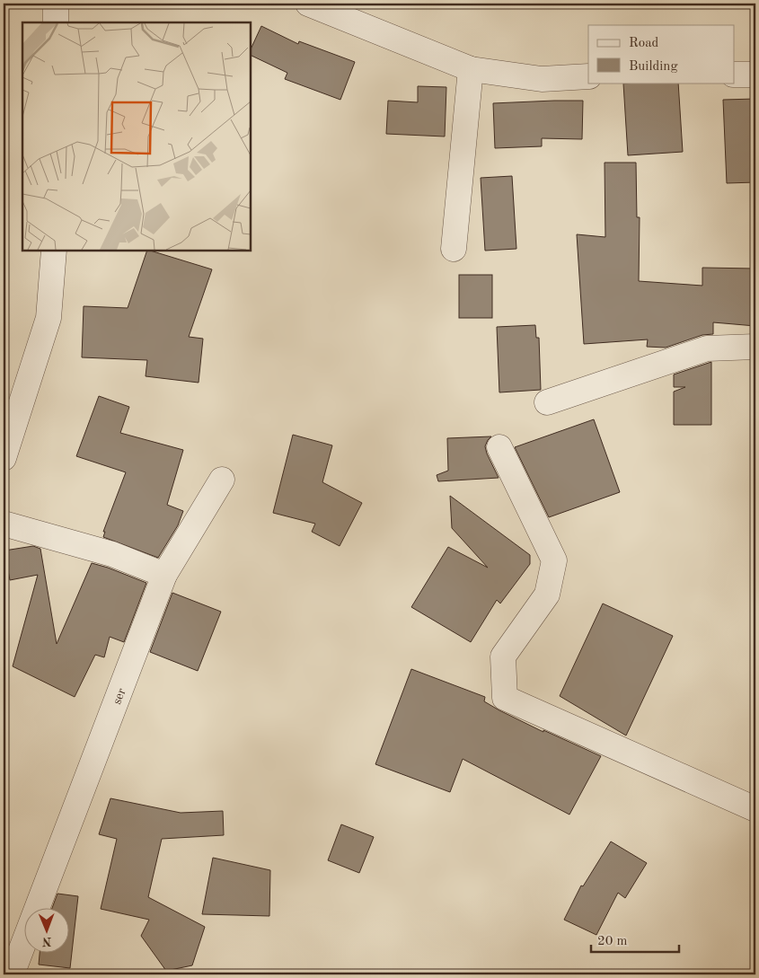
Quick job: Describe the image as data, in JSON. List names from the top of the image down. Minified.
{"streets":{"street":["ser"]},"legend":["Road","Building"],"scale_bar":"20 m","north":"bottom"}
